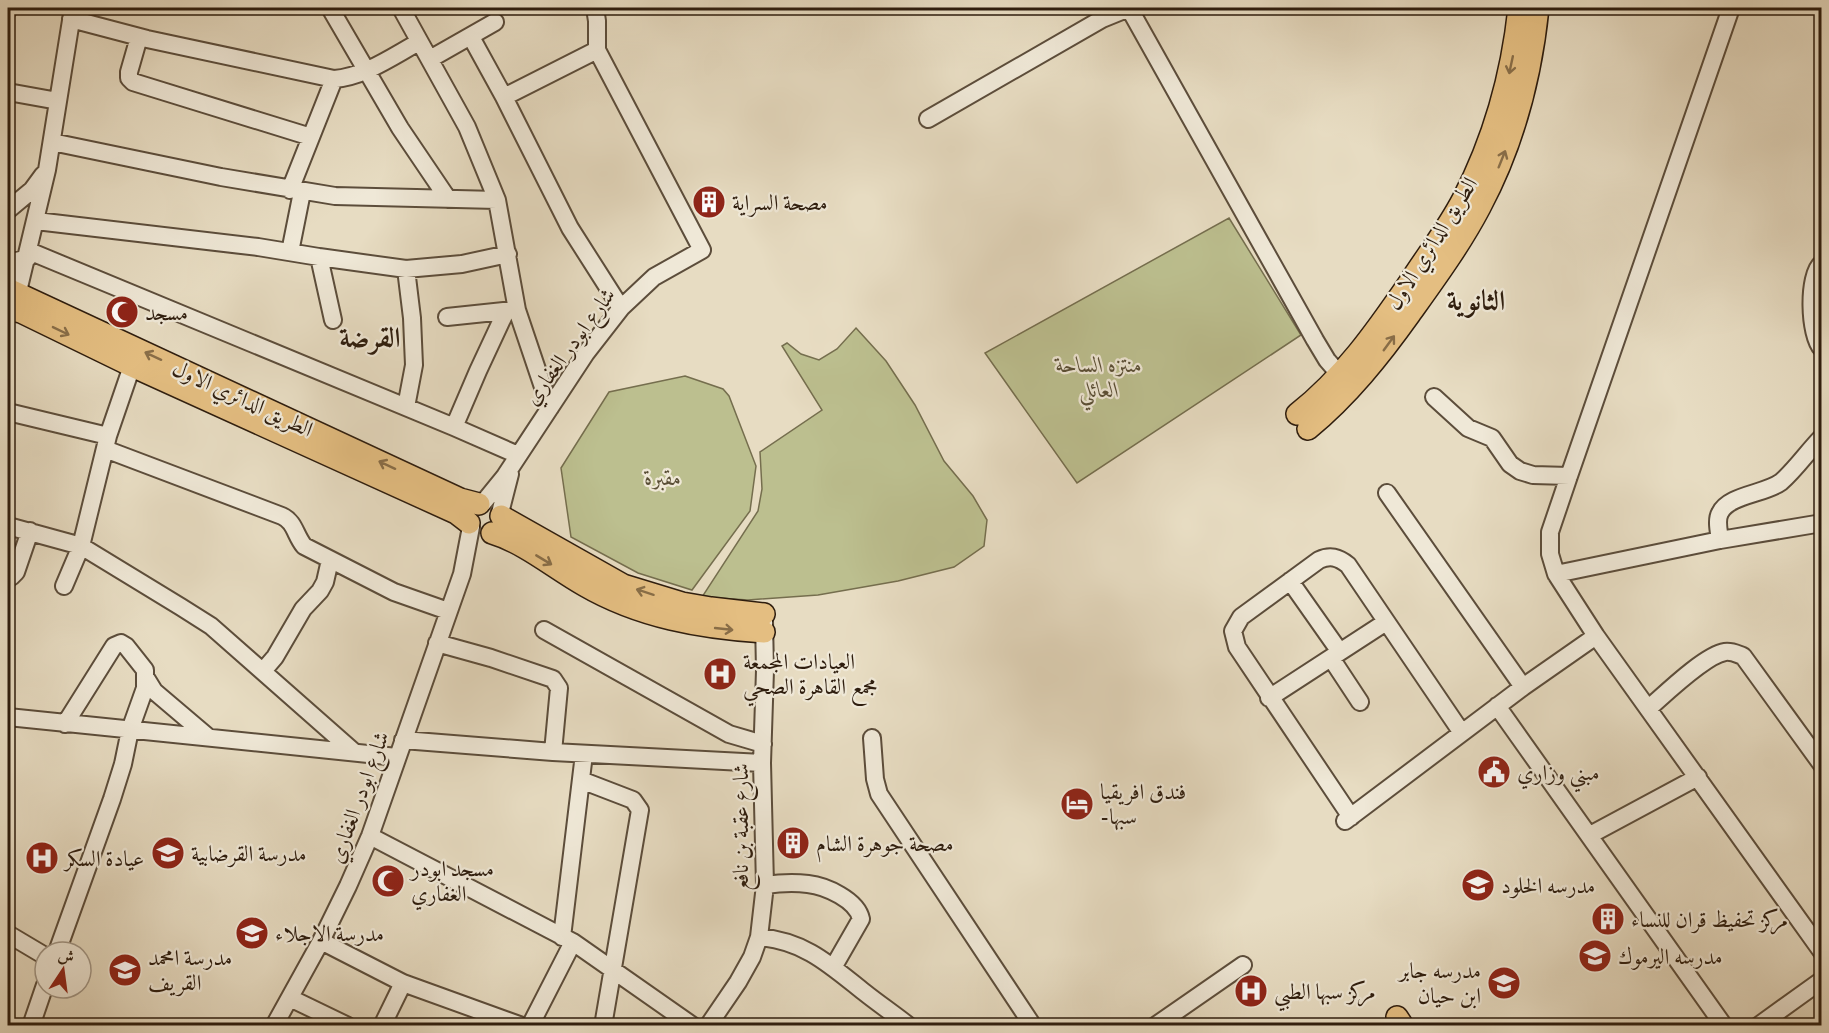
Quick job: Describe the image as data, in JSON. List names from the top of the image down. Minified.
{"streets":{"main road":["الطريق الدائري الاول"],"street":["شارع ابودر الغفاري","شارع عقبة بن نافع"]},"crossings":[["الطريق الدائري الاول","شارع ابودر الغفاري"],["الطريق الدائري الاول","شارع عقبة بن نافع"]],"districts":["الثانوية","القرضة"],"parks":["منتزه الساحة العائلي","مقبرة"],"places":{"building":["مصحة السراية","مصحة جوهرة الشام","مركز تحفيظ قران للنساء"],"mosque":["مسجد","مسجد ابودر الغفاري"],"hospital":["العيادات المجمعة مجمع القاهرة الصحي","عيادة السكر","مركز سبها الطبي"],"public building":["مبني وزاري"],"hotel":["فندق افريقيا -سبها"],"school or university":["مدرسة القرضابية","مدرسه الخلود","مدرسة الاجلاء","مدرسه اليرموك","مدرسة امحمد القريف","مدرسه جابر ابن حيان"]},"north":"top"}
